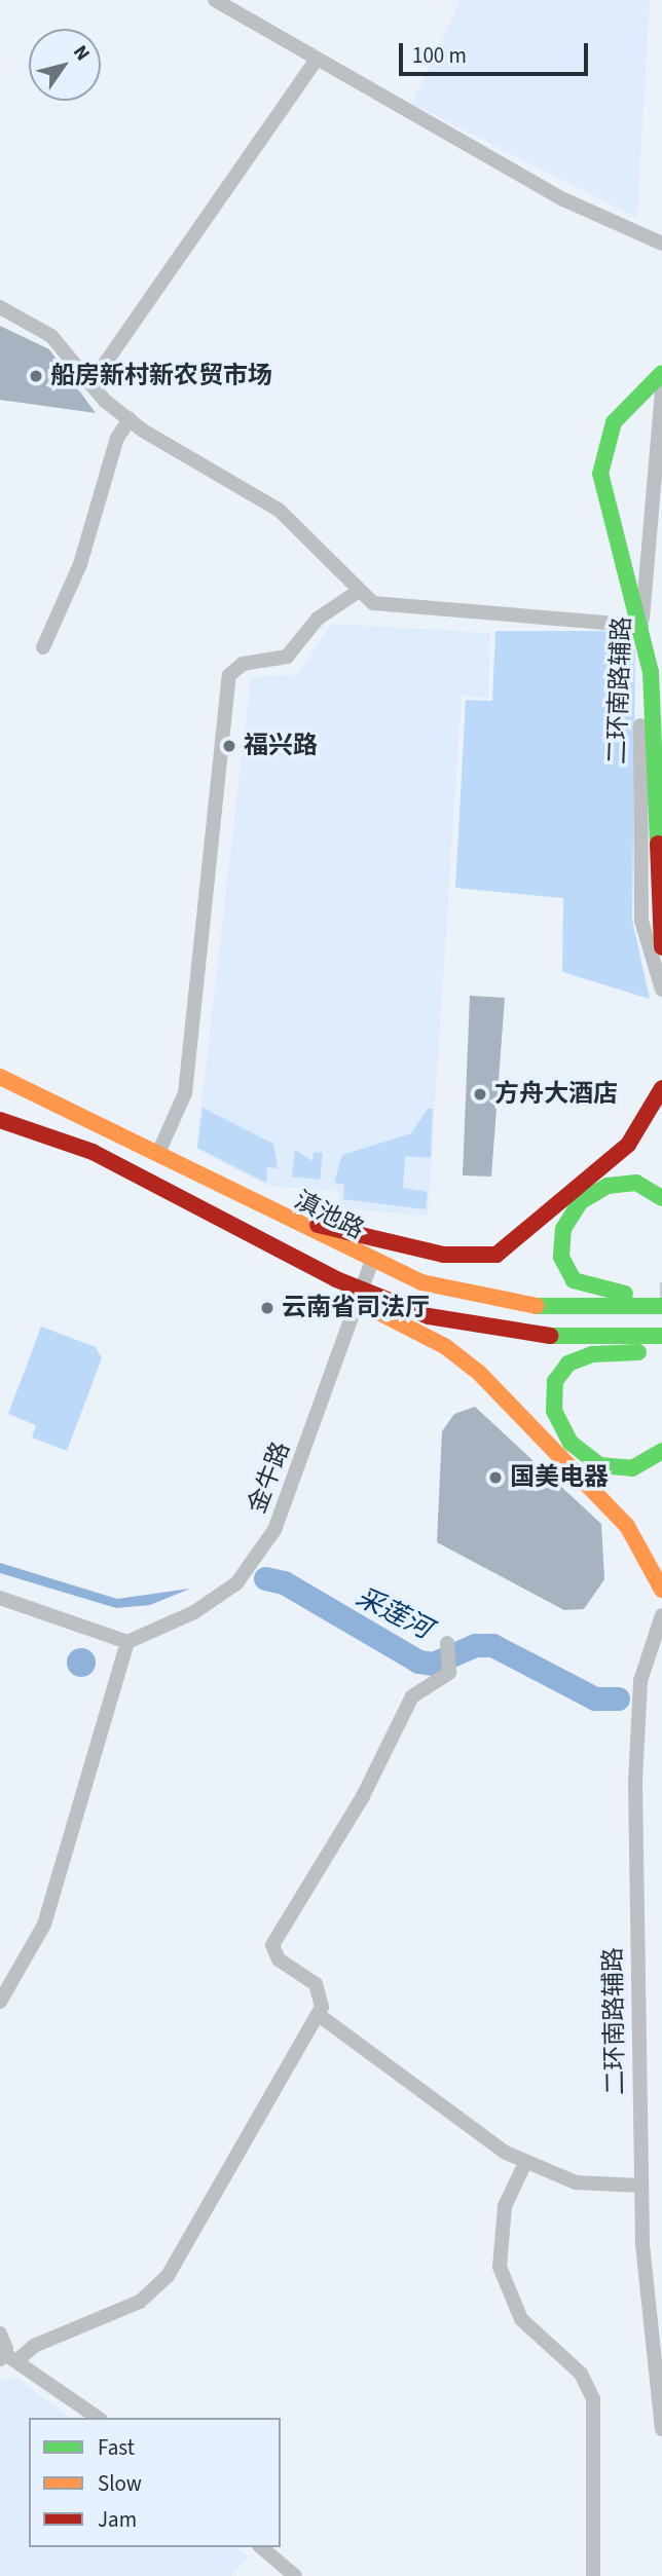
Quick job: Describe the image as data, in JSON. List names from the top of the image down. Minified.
{"streets":{"main road":["滇池路"],"street":["二环南路辅路","金牛路"]},"crossings":[["滇池路","金牛路"]],"water":["采莲河"],"places":["船房新村新农贸市场","福兴路","方舟大酒店","云南省司法厅","国美电器"],"legend":["Fast","Slow","Jam"],"scale_bar":"100 m","north":"top right"}
